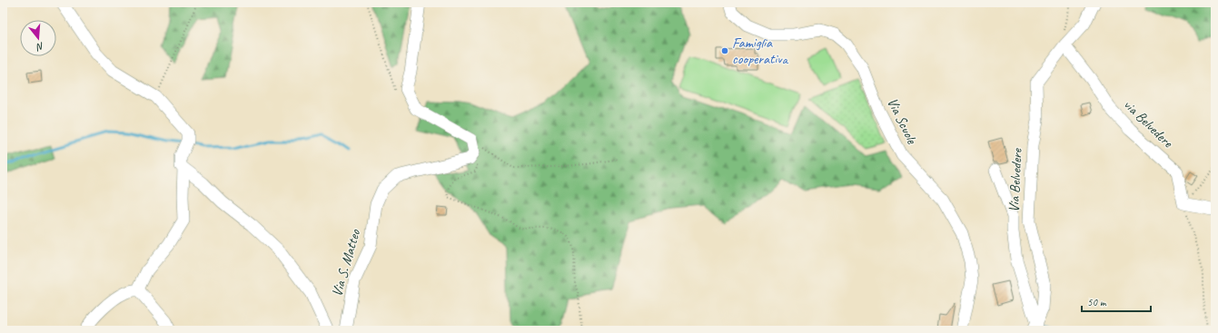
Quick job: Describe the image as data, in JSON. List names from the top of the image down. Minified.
{"streets":{"street":["Via Scuole","via Belvedere","Via Belvedere","Via S. Matteo"]},"crossings":[["via Belvedere","Via Belvedere"]],"places":["Famiglia cooperativa"],"scale_bar":"50 m","north":"bottom"}
